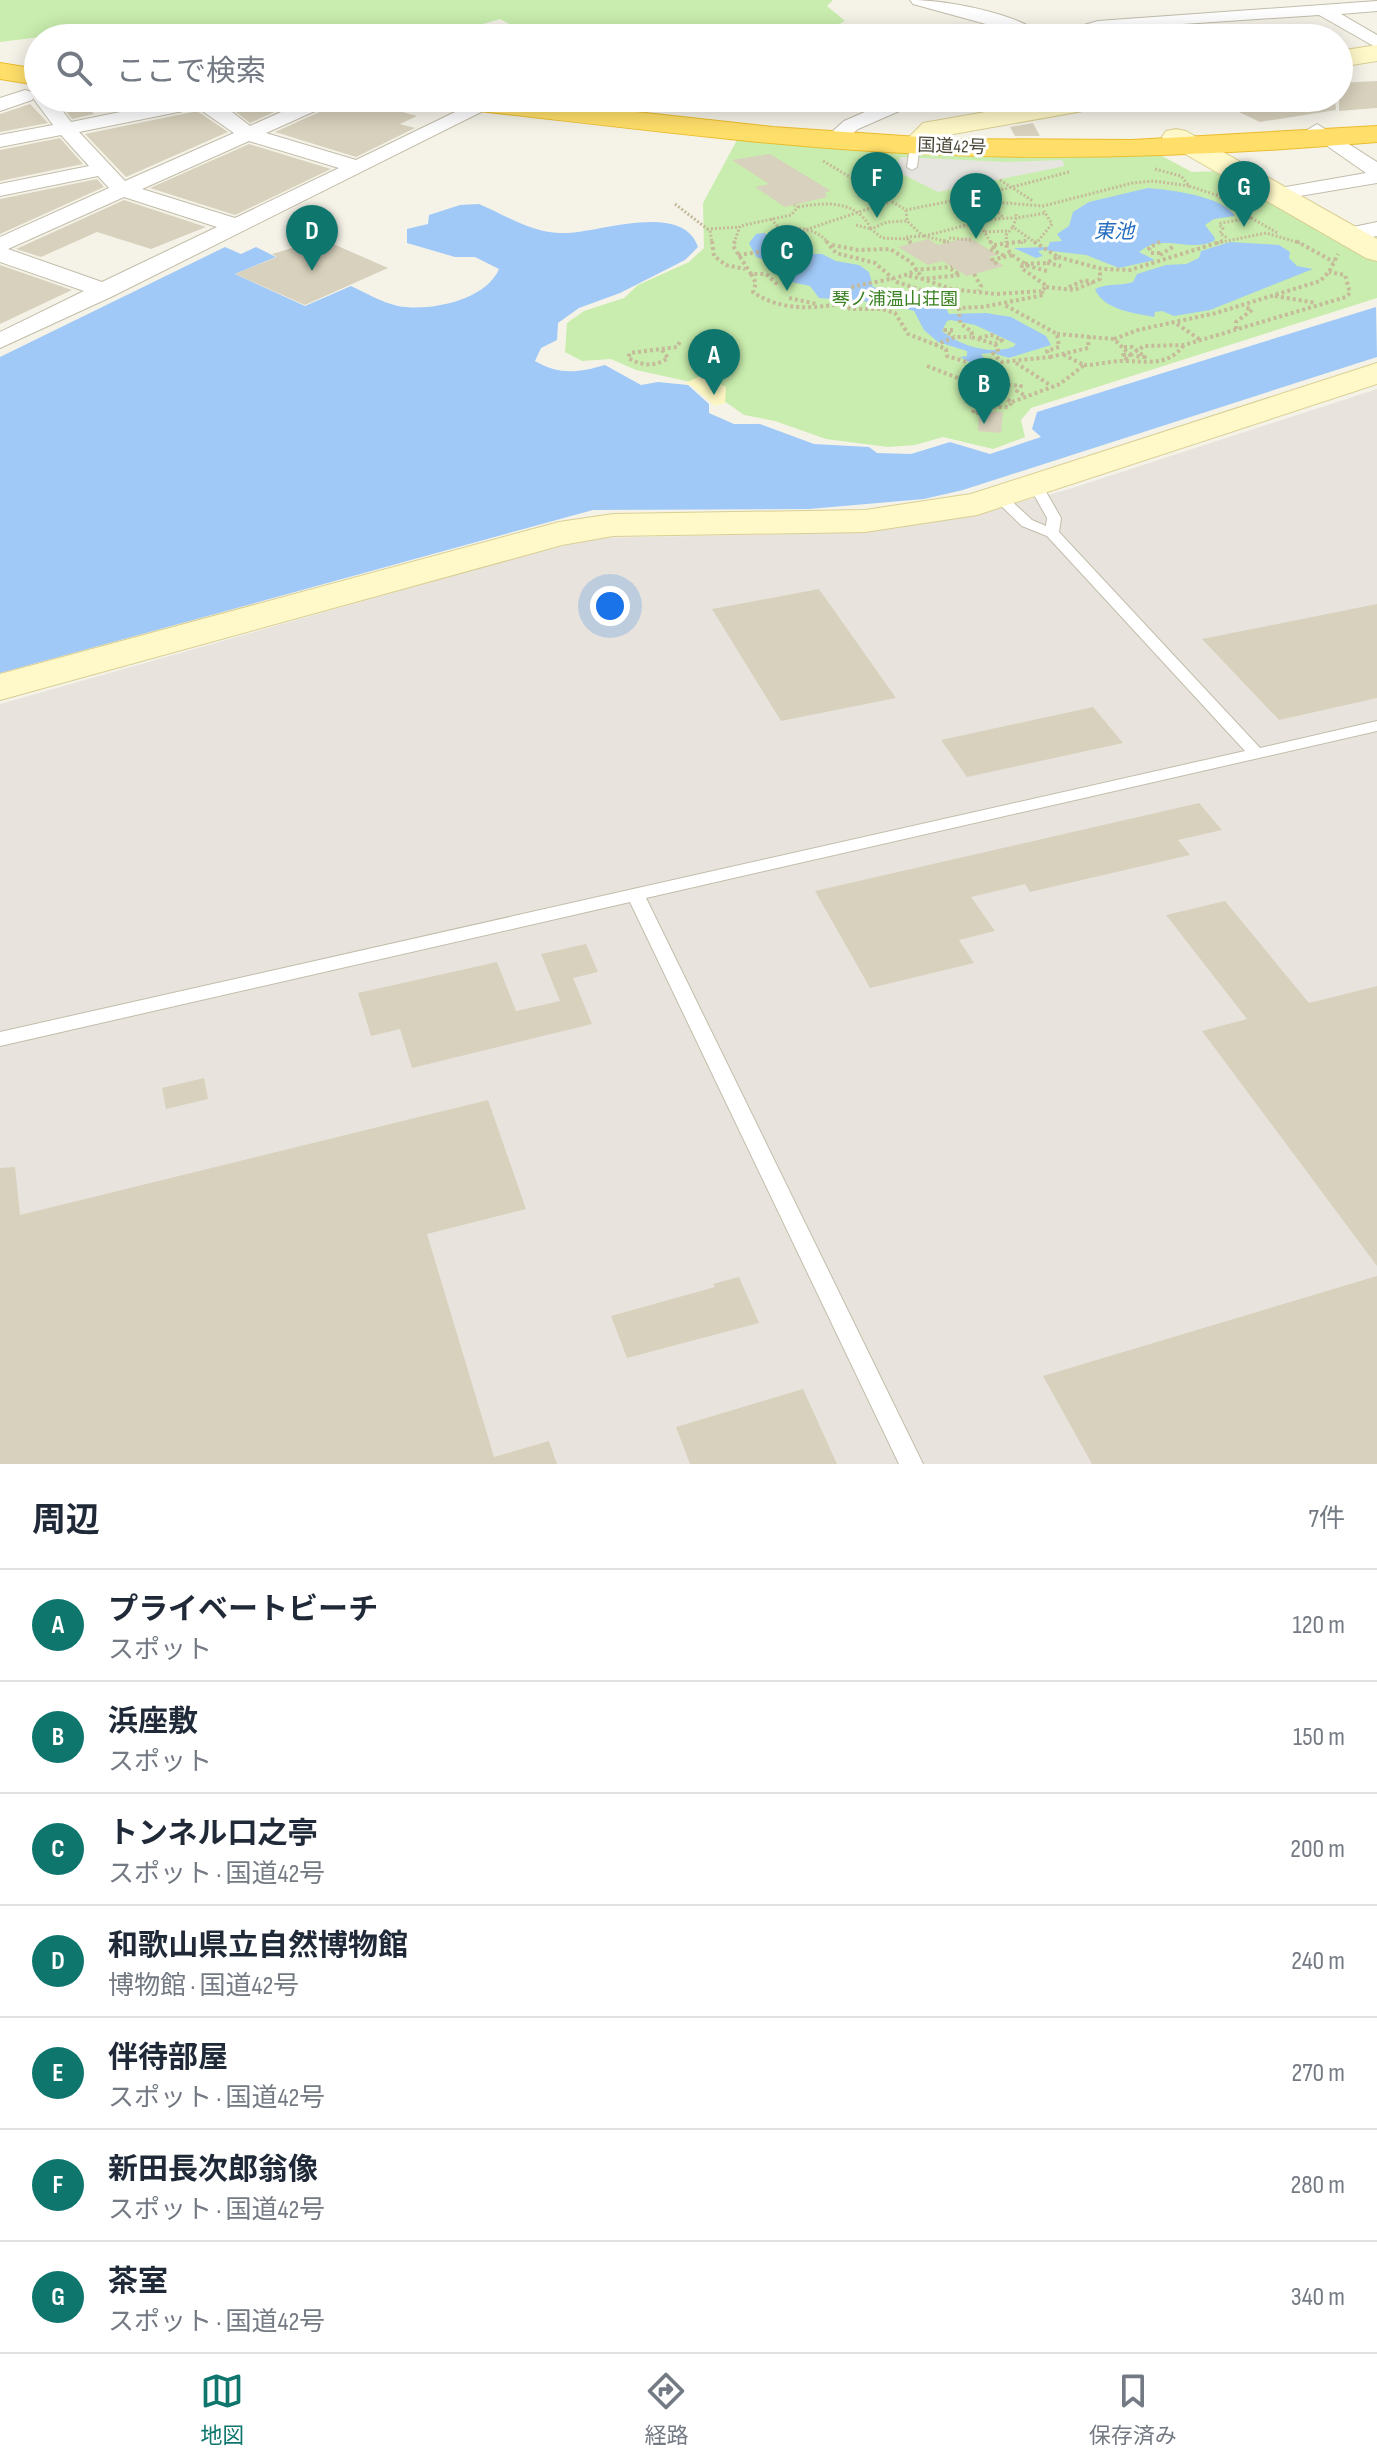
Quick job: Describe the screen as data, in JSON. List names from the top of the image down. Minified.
{"streets":{"highway":["国道42号"]},"water":["東池"],"parks":["琴ノ浦温山荘園"],"page":{"search":"ここで検索","pins":["F","G","E","D","C","A","B"],"heading":["周辺","7件"],"list":[{"mark":"A","name":"プライベートビーチ","note":"スポット","value":"120 m"},{"mark":"B","name":"浜座敷","note":"スポット","value":"150 m"},{"mark":"C","name":"トンネル口之亭","note":"スポット · 国道42号","value":"200 m"},{"mark":"D","name":"和歌山県立自然博物館","note":"博物館 · 国道42号","value":"240 m"},{"mark":"E","name":"伴待部屋","note":"スポット · 国道42号","value":"270 m"},{"mark":"F","name":"新田長次郎翁像","note":"スポット · 国道42号","value":"280 m"},{"mark":"G","name":"茶室","note":"スポット · 国道42号","value":"340 m"}],"nav":["地図","経路","保存済み"]}}
